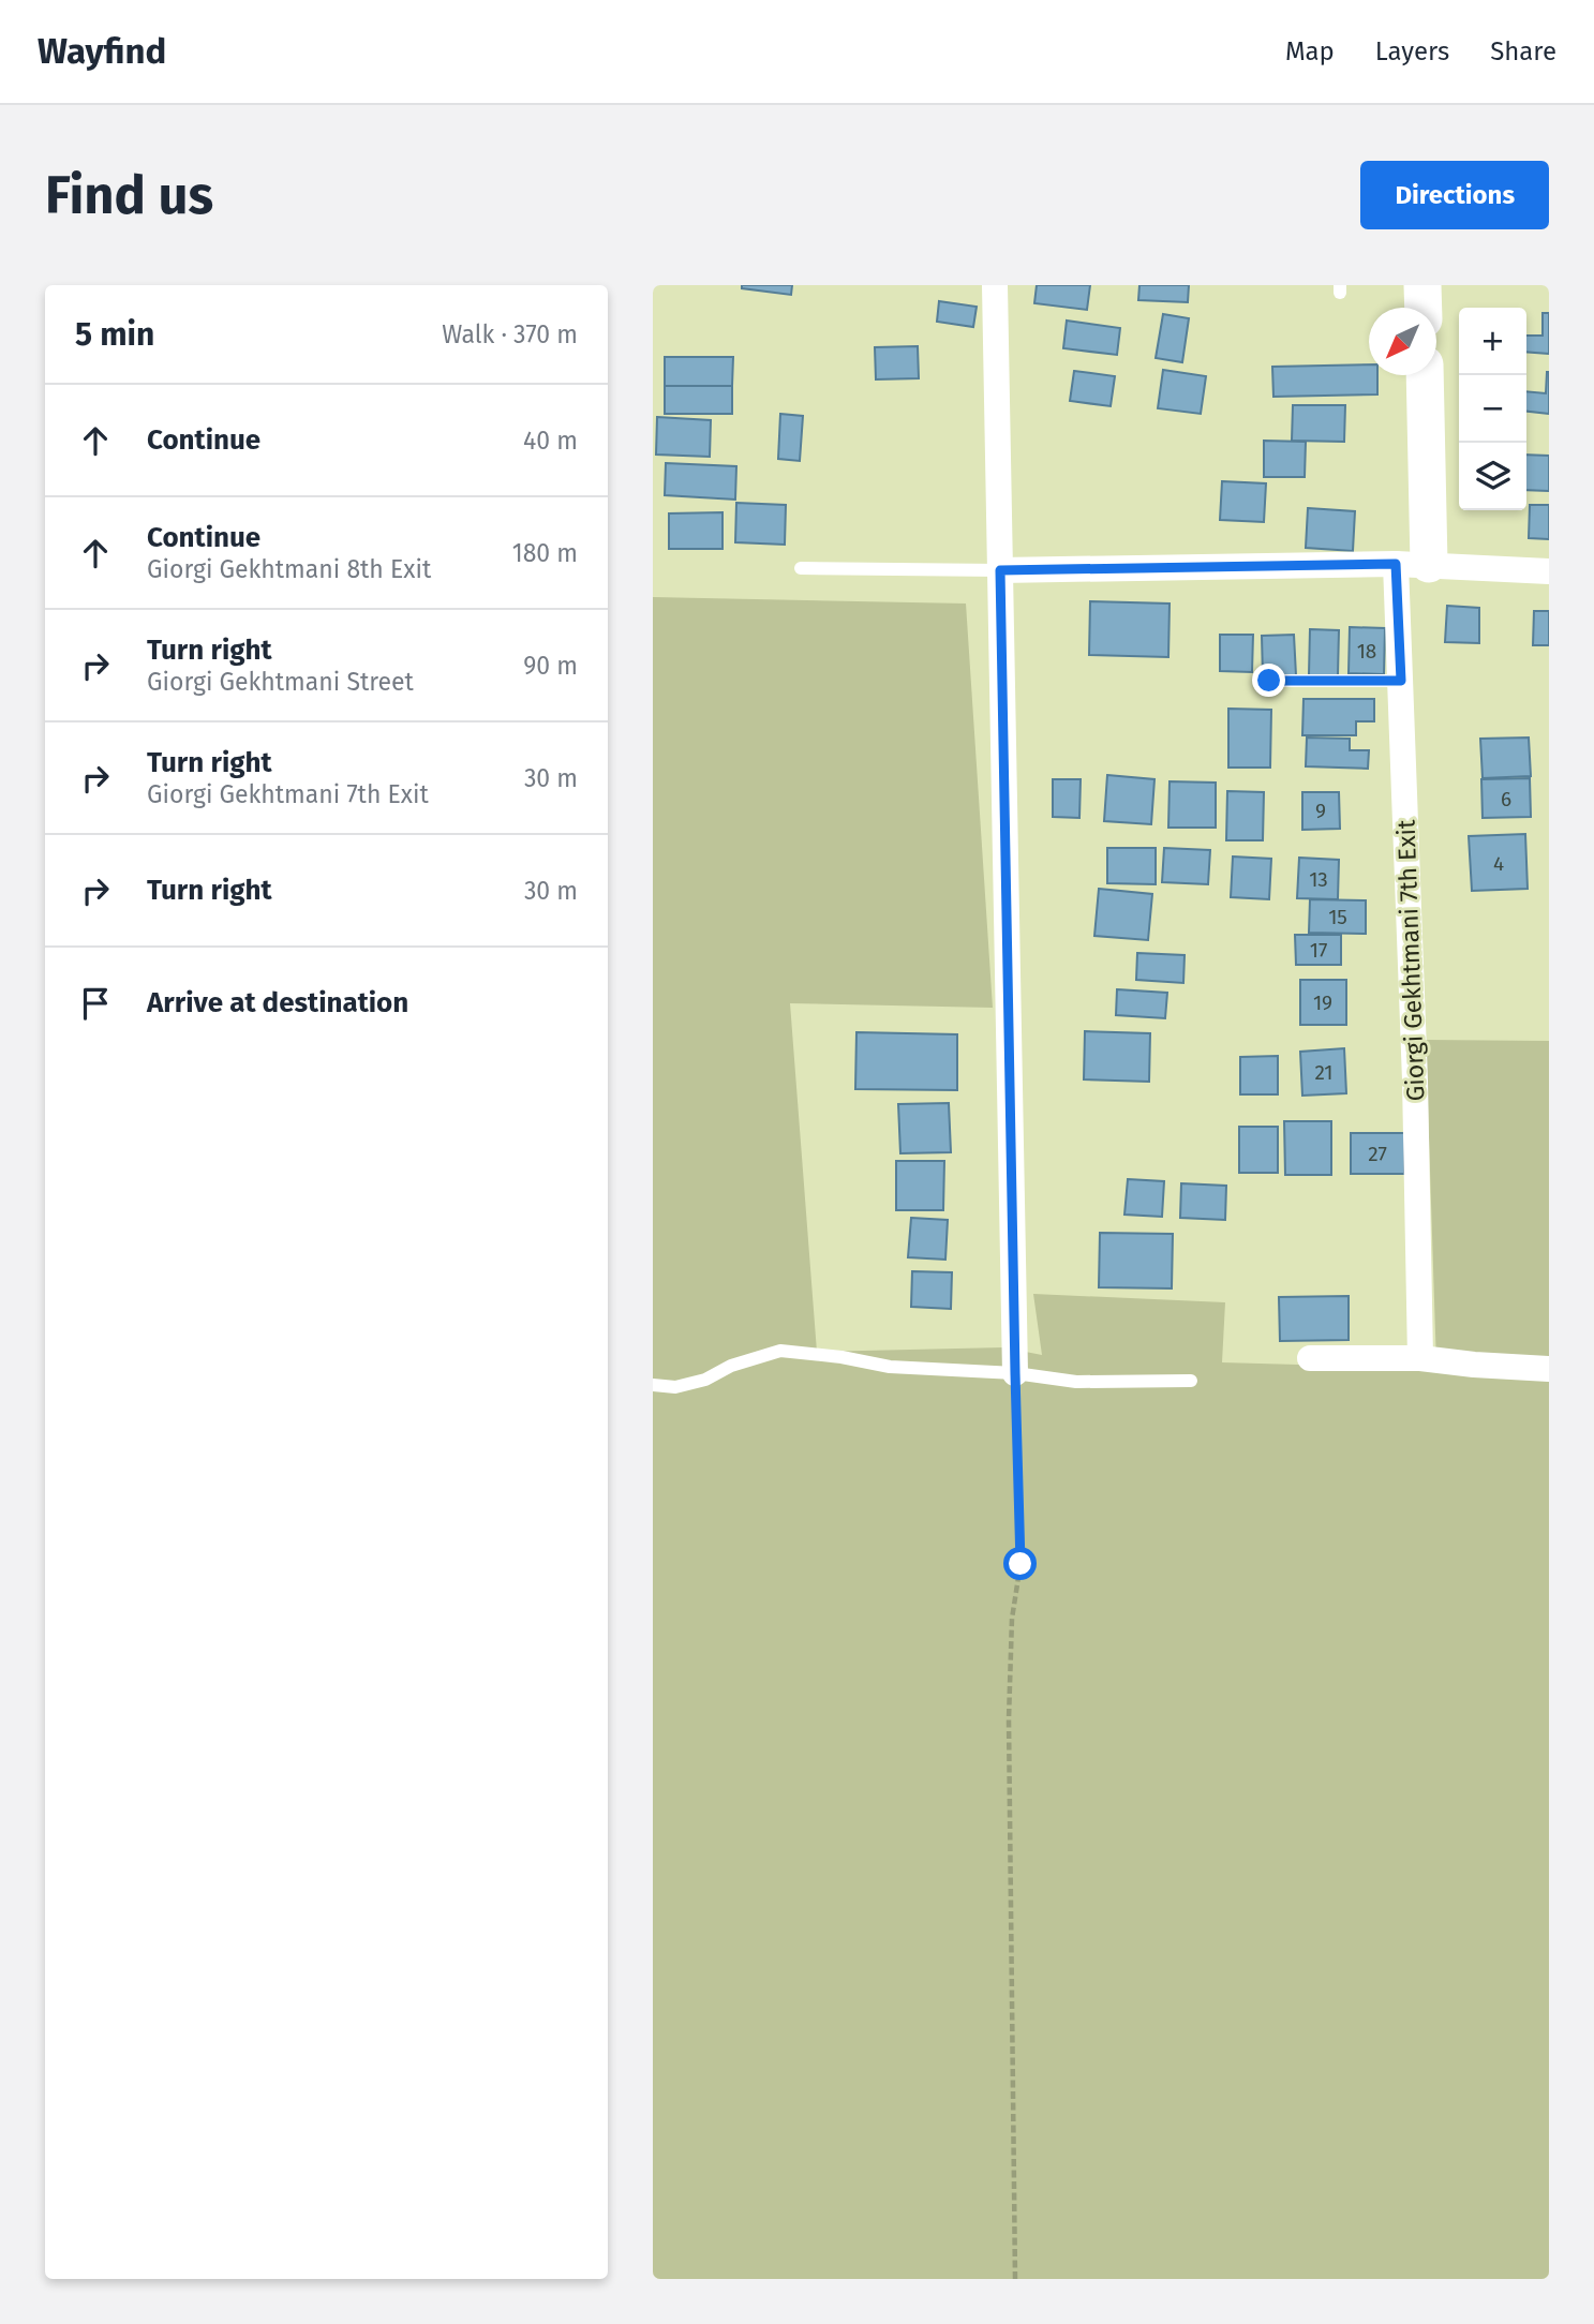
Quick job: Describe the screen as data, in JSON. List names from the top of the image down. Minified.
{"streets":{"street":["Giorgi Gekhtmani 7th Exit"]},"house_numbers":["18","6","9","4","13","15","17","19","21","27"],"north":"bottom left","page":{"header":"Wayfind","nav":["Map","Layers","Share"],"buttons":"Directions","title":"Find us","heading":["5 min","Walk · 370 m"],"map_buttons":["+","−"],"list":[["Continue","40 m"],["Continue","Giorgi Gekhtmani 8th Exit","180 m"],["Turn right","Giorgi Gekhtmani Street","90 m"],["Turn right","Giorgi Gekhtmani 7th Exit","30 m"],["Turn right","30 m"],"Arrive at destination"]}}
